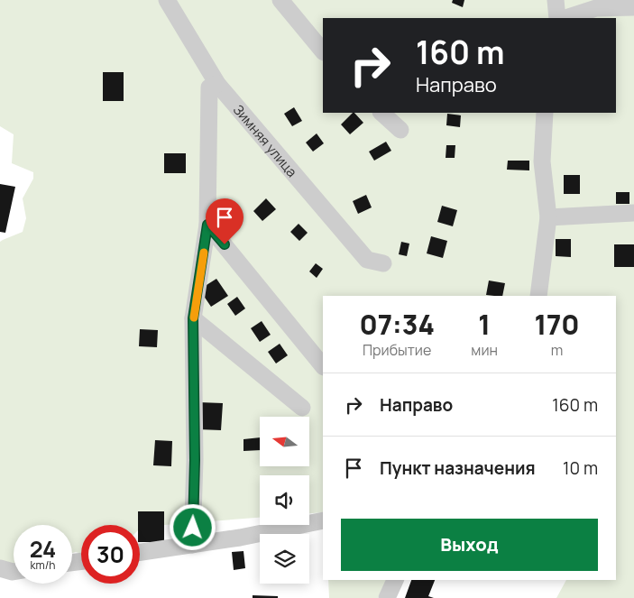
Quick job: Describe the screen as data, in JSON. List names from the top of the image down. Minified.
{"streets":{"street":["Зимняя улица"]},"north":"left","page":{"turn":["160 m","Направо"],"eta":["07:34","Прибытие","1","мин","170","m"],"list":[{"name":"Направо","value":"160 m"},{"name":"Пункт назначения","value":"10 m"}],"buttons":"Выход","speed":"24 km/h","limit":"30"}}
